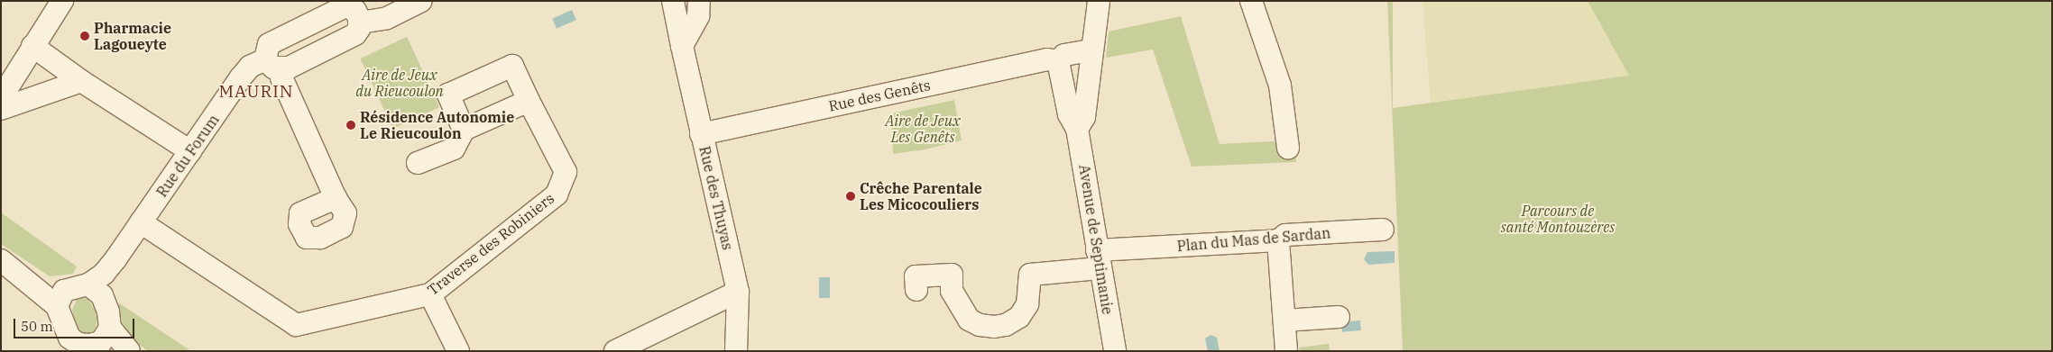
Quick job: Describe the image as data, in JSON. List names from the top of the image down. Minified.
{"streets":{"street":["Rue des Genêts","Rue du Forum","Rue des Thuyas","Avenue de Septimanie","Plan du Mas de Sardan","Traverse des Robiniers"]},"crossings":[["Rue des Genêts","Rue des Thuyas"],["Rue des Genêts","Avenue de Septimanie"],["Rue du Forum","Traverse des Robiniers"],["Avenue de Septimanie","Plan du Mas de Sardan"]],"districts":["MAURIN"],"parks":["Aire de Jeux du Rieucoulon","Aire de Jeux Les Genêts","Parcours de santé Montouzères"],"places":["Pharmacie Lagoueyte","Résidence Autonomie Le Rieucoulon","Crêche Parentale Les Micocouliers"],"scale_bar":"50 m"}
